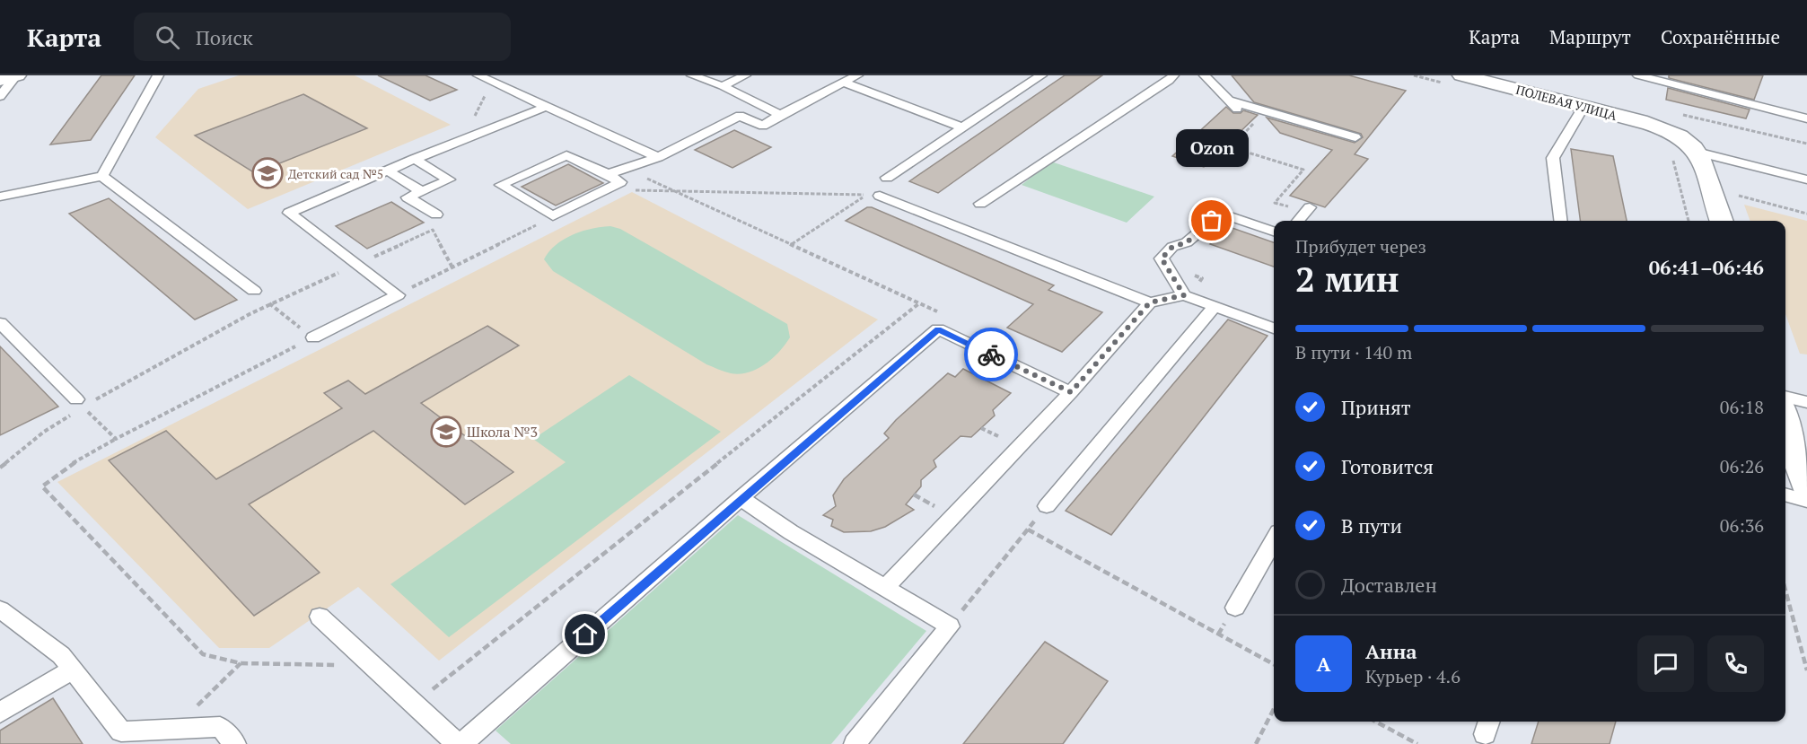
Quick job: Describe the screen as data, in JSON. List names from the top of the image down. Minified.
{"streets":{"street":["ПОЛЕВАЯ УЛИЦА"]},"places":{"school or university":["Детский сад №5","Школа №3"],"other":["Ozon"]},"page":{"header":"Карта","search":"Поиск","nav":["Карта","Маршрут","Сохранённые"],"bubble":"Ozon","heading":["2 мин","Прибудет через","06:41–06:46"],"panel":["Анна","Курьер · 4.6"],"bar":"В пути · 140 m","list":[["Принят","06:18"],["Готовится","06:26"],["В пути","06:36"],"Доставлен"],"round":"А"}}
